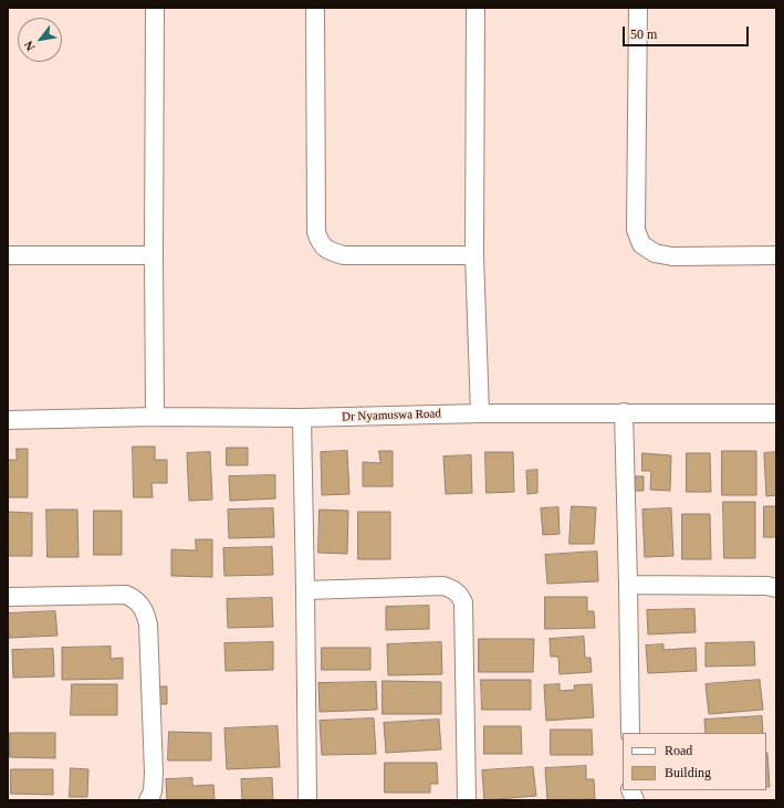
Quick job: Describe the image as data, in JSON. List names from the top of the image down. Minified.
{"streets":{"street":["Dr Nyamuswa Road"]},"legend":["Road","Building"],"scale_bar":"50 m","north":"bottom left"}
